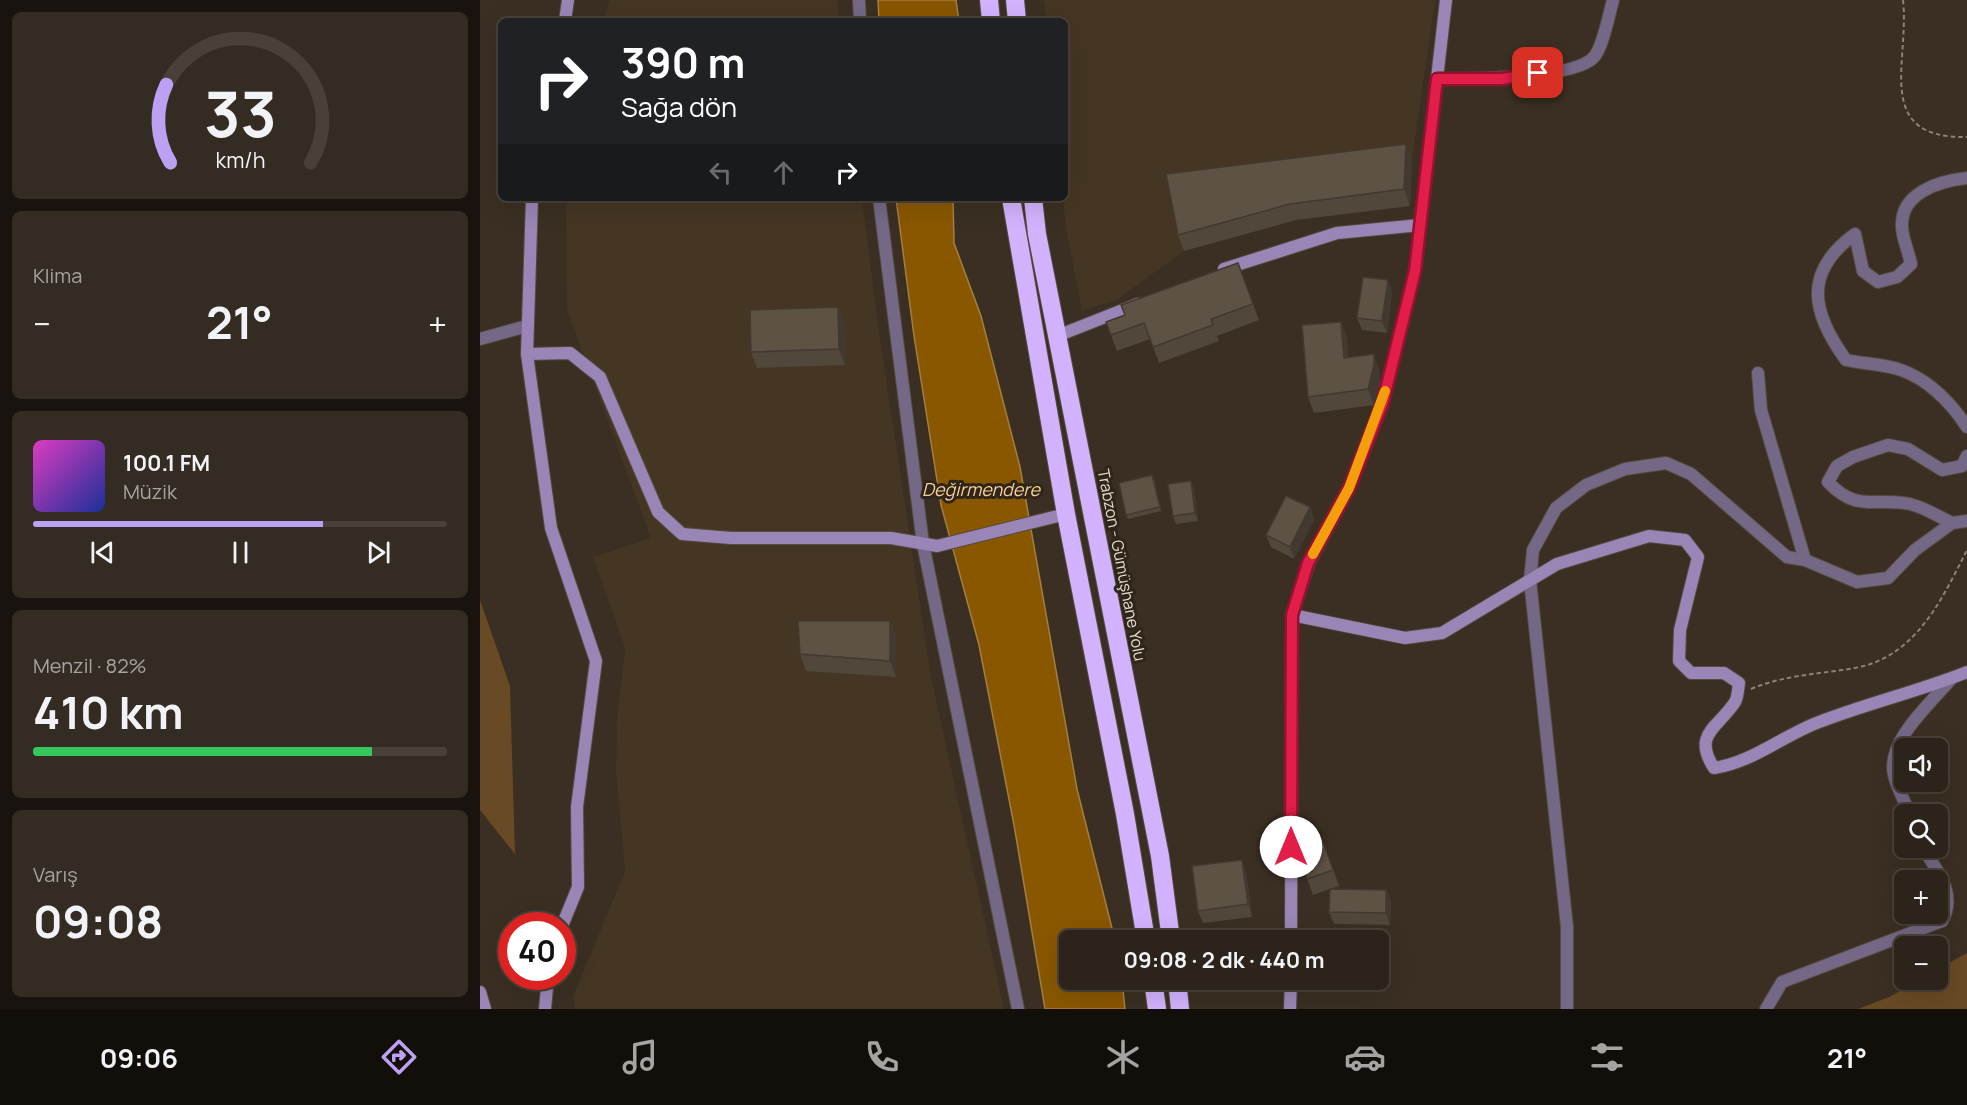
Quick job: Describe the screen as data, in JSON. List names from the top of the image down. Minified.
{"streets":{"highway":["Trabzon - Gümüşhane Yolu"]},"water":["Değirmendere"],"page":{"turn":["390 m","Sağa dön"],"tile":["Klima",["Menzil · 82%","410 km"],["Varış","09:08"]],"heat":["−","21°","+"],"song":["100.1 FM","Müzik"],"map_buttons":["+","−"],"limit":"40","trip":"09:08 · 2 dk · 440 m","tabs":["09:06","21°"],"gauge":["33","km/h"]}}
